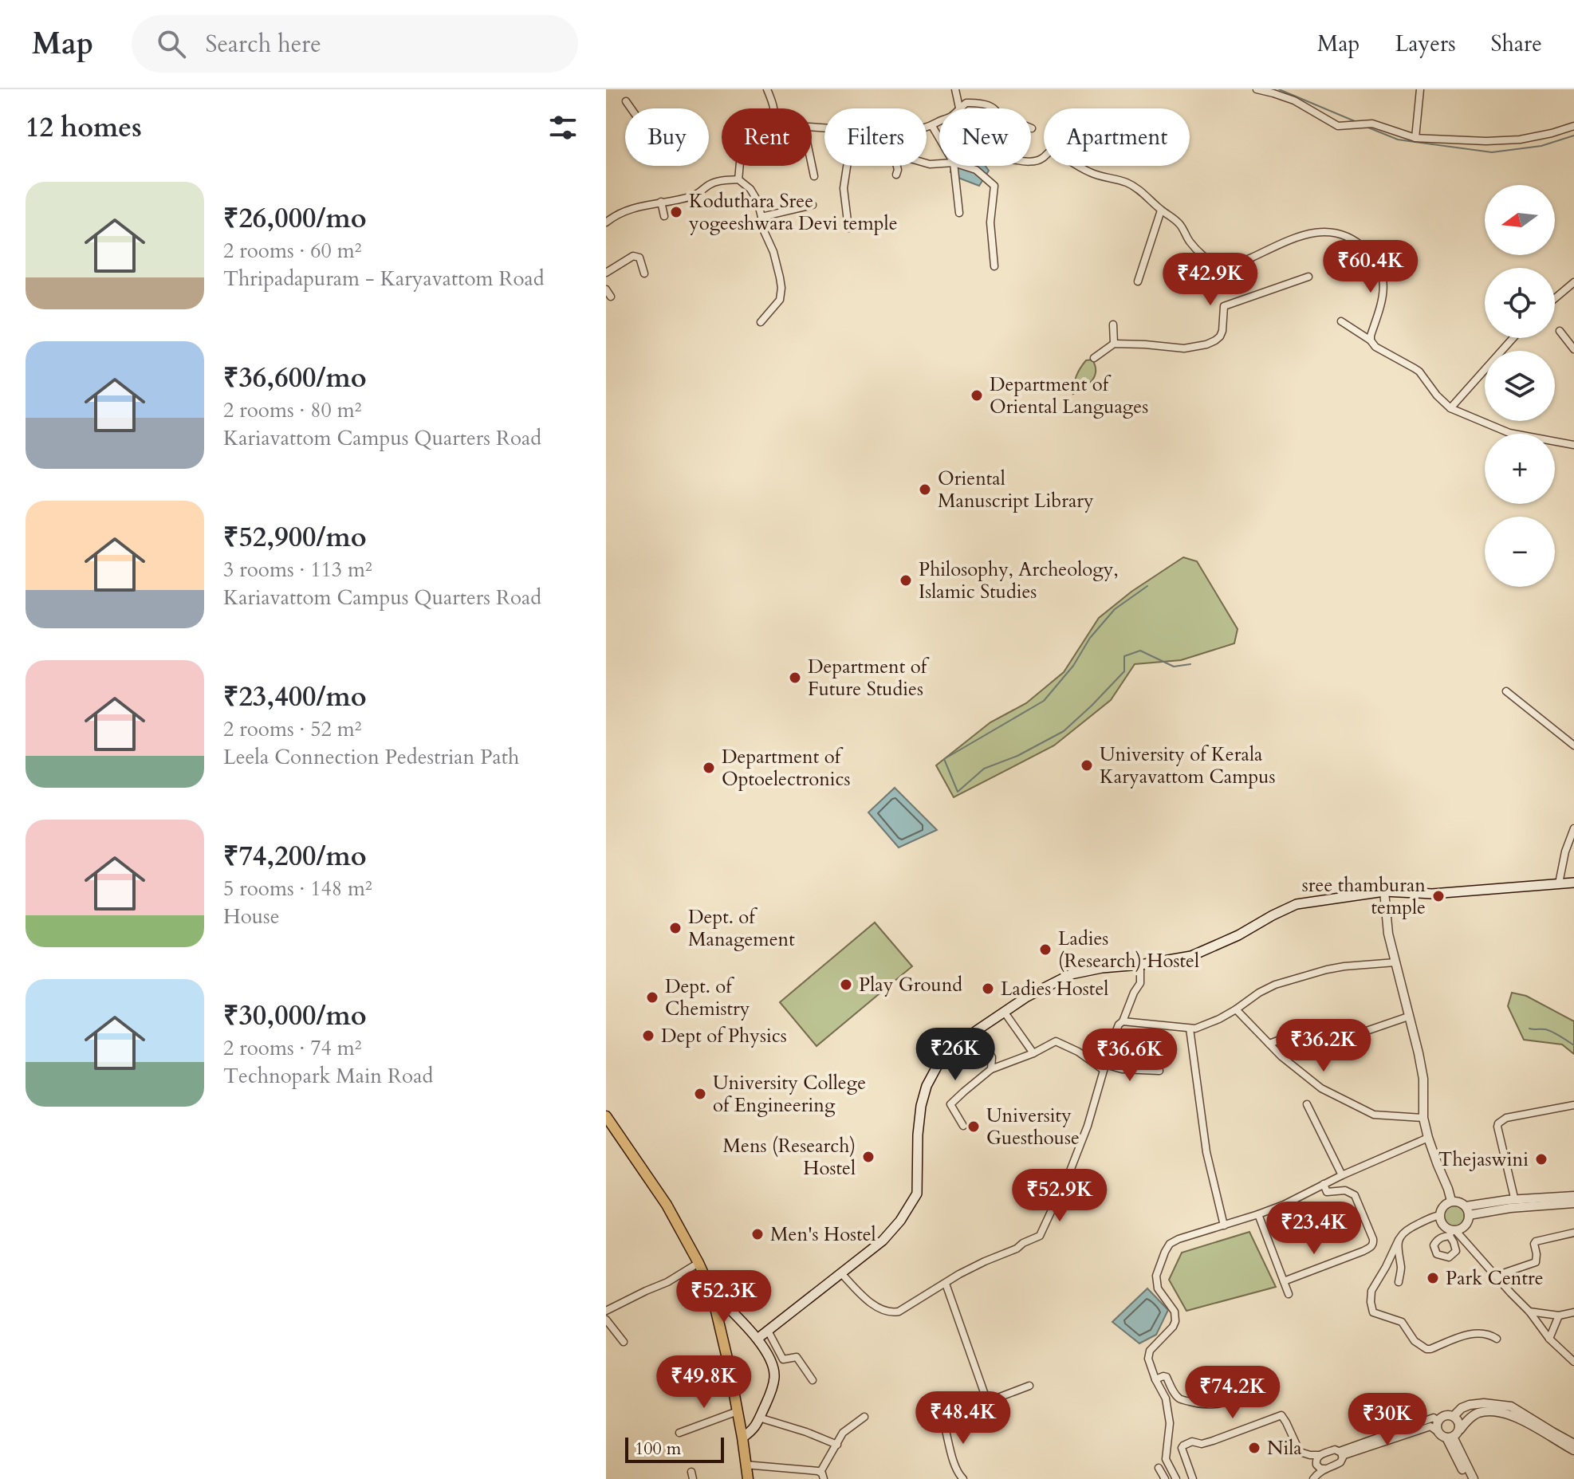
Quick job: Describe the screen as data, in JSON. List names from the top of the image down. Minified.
{"places":["Koduthara Sree yogeeshwara Devi temple","Department of Oriental Languages","Oriental Manuscript Library","Philosophy, Archeology, Islamic Studies","Department of Future Studies","University of Kerala Karyavattom Campus","Department of Optoelectronics","sree thamburan temple","Dept. of Management","Ladies (Research) Hostel","Play Ground","Ladies Hostel","Dept. of Chemistry","Dept of Physics","University College of Engineering","University Guesthouse","Mens (Research) Hostel","Thejaswini","Men's Hostel","Park Centre","Nila"],"scale_bar":"100 m","north":"left","page":{"header":"Map","search":"Search here","nav":["Map","Layers","Share"],"heading":"12 homes","chip":["Buy","Rent","Filters","New","Apartment"],"list":[{"name":"₹26,000/mo","note":"2 rooms · 60 m² · Thripadapuram - Karyavattom Road"},{"name":"₹36,600/mo","note":"2 rooms · 80 m² · Kariavattom Campus Quarters Road"},{"name":"₹52,900/mo","note":"3 rooms · 113 m² · Kariavattom Campus Quarters Road"},{"name":"₹23,400/mo","note":"2 rooms · 52 m² · Leela Connection Pedestrian Path"},{"name":"₹74,200/mo","note":"5 rooms · 148 m² · House"},{"name":"₹30,000/mo","note":"2 rooms · 74 m² · Technopark Main Road"}],"map_buttons":["+","−"],"price":["₹60.4K","₹42.9K","₹36.2K","₹26K","₹36.6K","₹52.9K","₹23.4K","₹52.3K","₹49.8K","₹74.2K","₹48.4K","₹30K"],"scale":"100 m"}}
